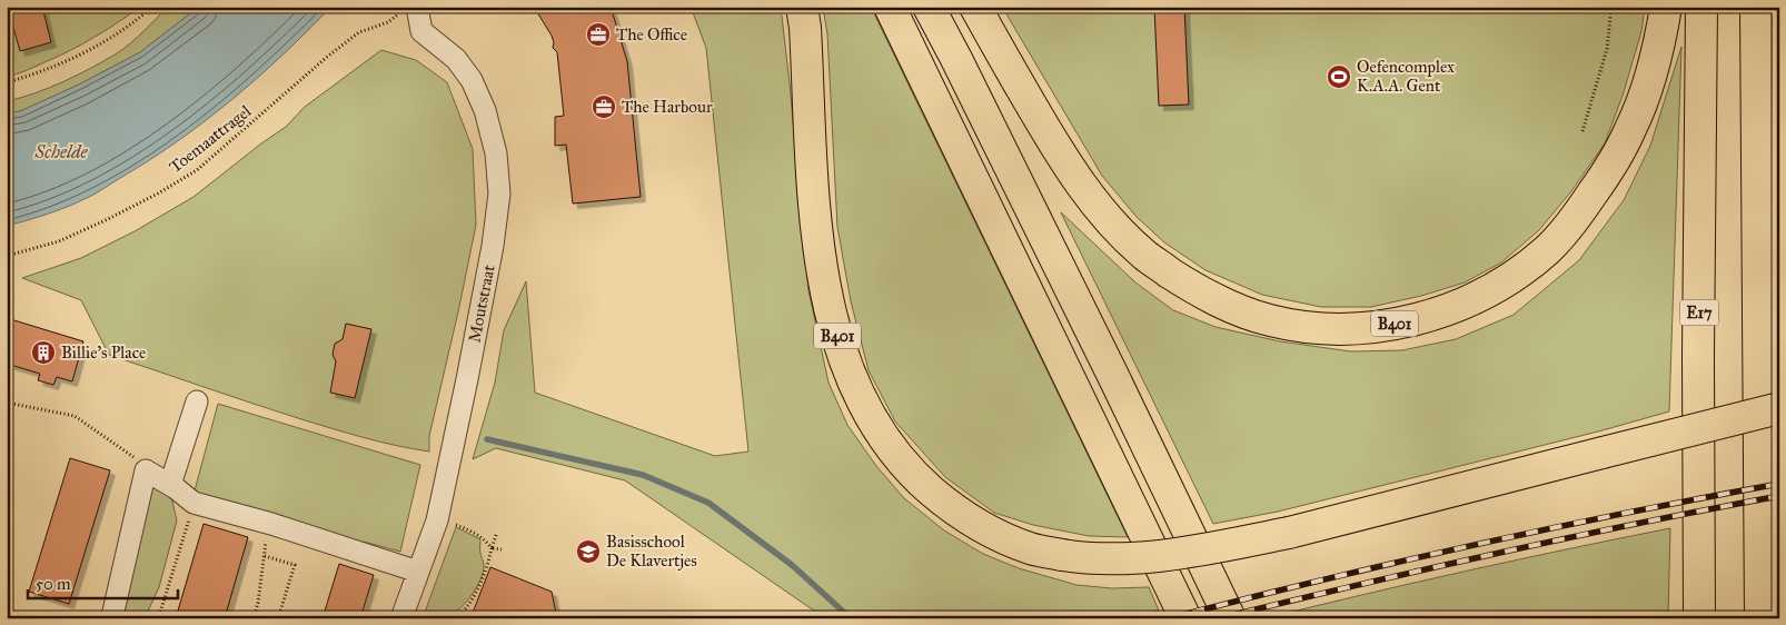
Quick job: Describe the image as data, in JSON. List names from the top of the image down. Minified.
{"streets":{"highway":["E17","B401"],"street":["Moutstraat"],"path":["Toemaattragel"]},"crossings":[["Toemaattragel","Moutstraat"]],"water":["Schelde"],"places":{"office":["The Office","The Harbour"],"sports":["Oefencomplex K.A.A. Gent"],"building":["Billie's Place"],"school or university":["Basisschool De Klavertjes"]},"scale_bar":"50 m"}
